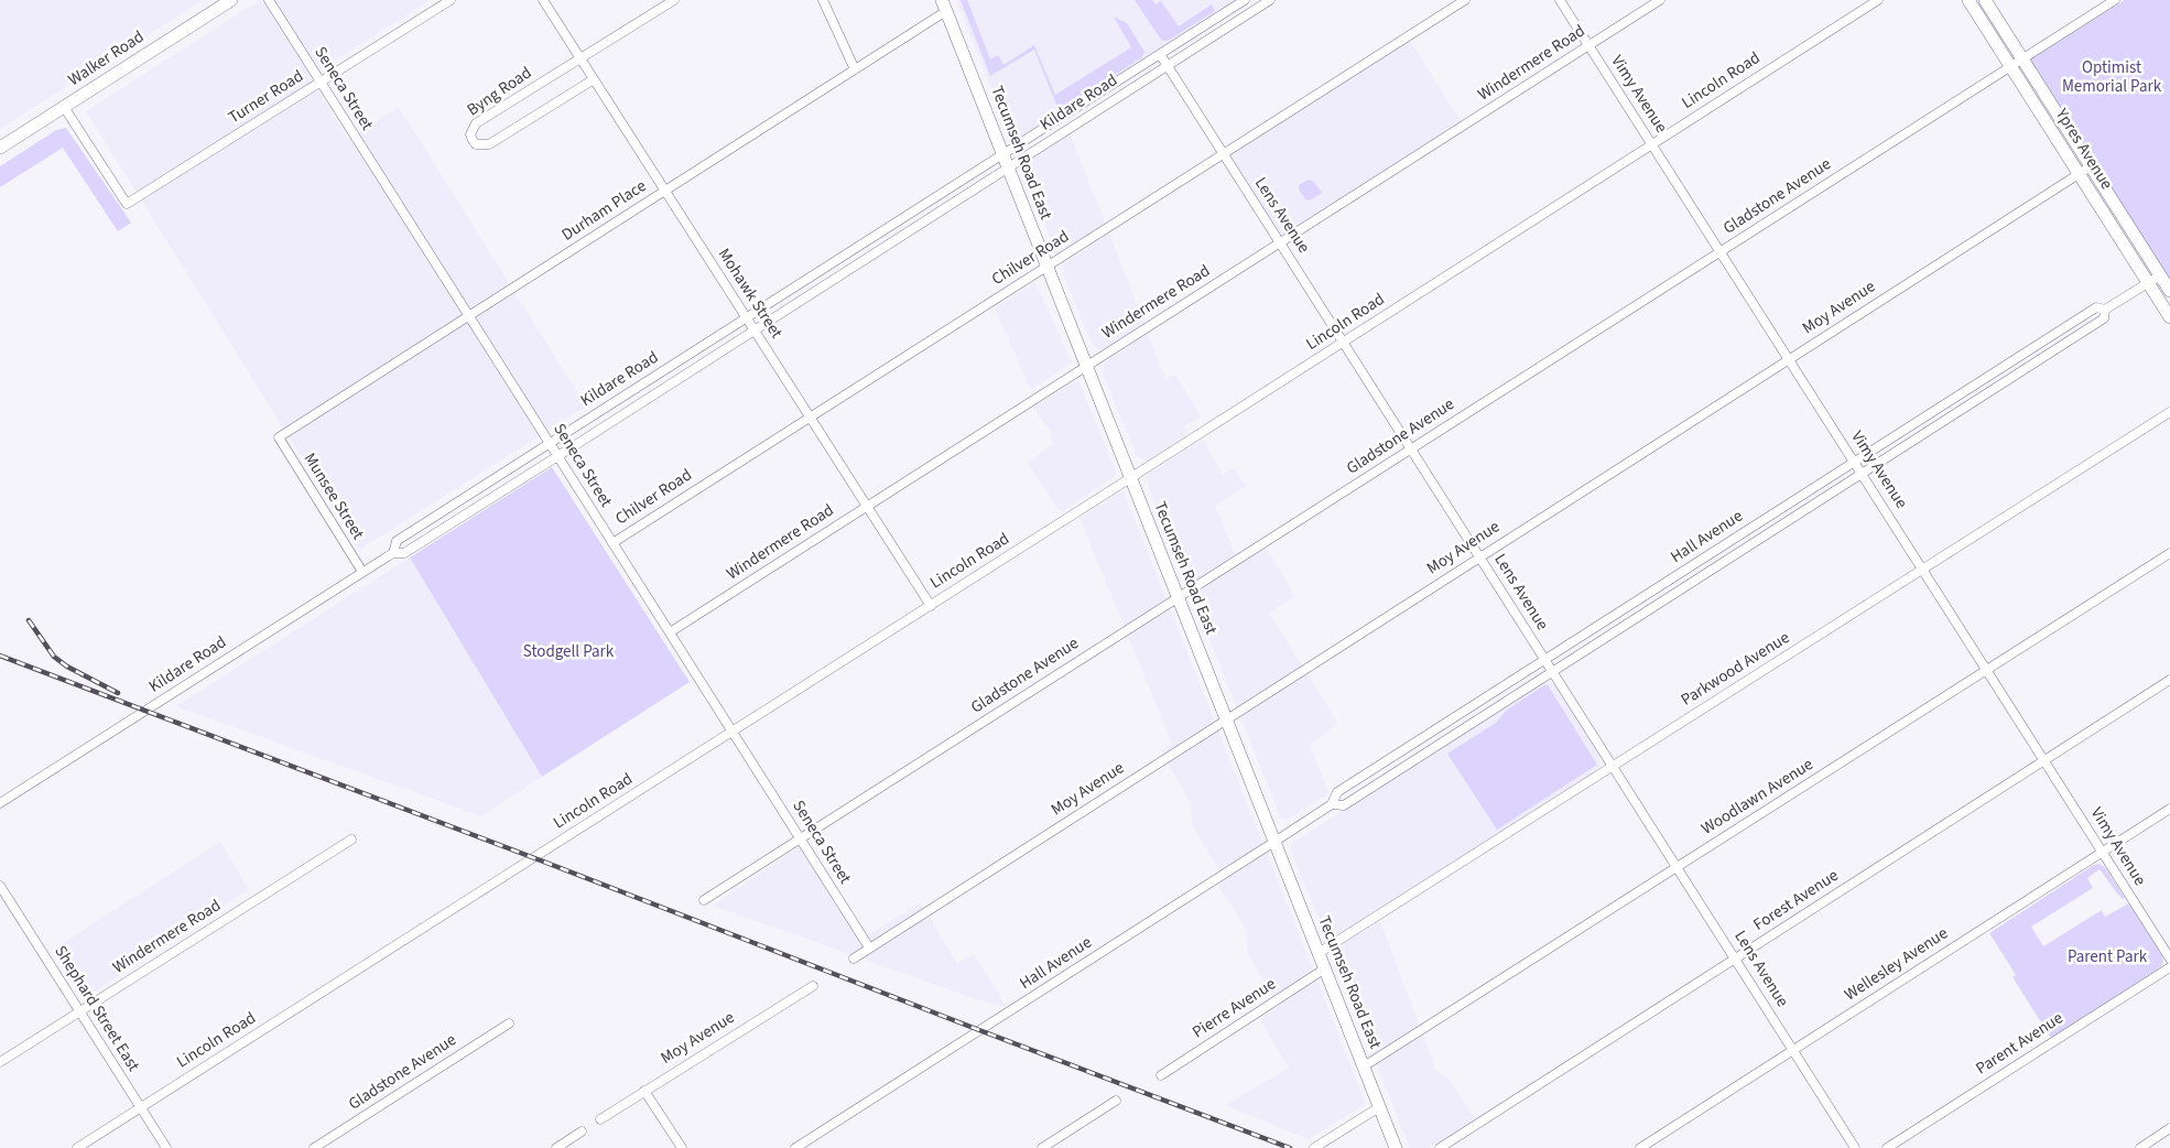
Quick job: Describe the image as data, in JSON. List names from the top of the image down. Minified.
{"streets":{"main road":["Walker Road","Ypres Avenue","Tecumseh Road East"],"street":["Windermere Road","Lincoln Road","Seneca Street","Byng Road","Vimy Avenue","Turner Road","Kildare Road","Gladstone Avenue","Durham Place","Lens Avenue","Chilver Road","Mohawk Street","Moy Avenue","Munsee Street","Hall Avenue","Parkwood Avenue","Woodlawn Avenue","Forest Avenue","Wellesley Avenue","Shephard Street East","Pierre Avenue","Parent Avenue"]},"crossings":[["Walker Road","Turner Road"],["Windermere Road","Seneca Street"],["Windermere Road","Vimy Avenue"],["Windermere Road","Tecumseh Road East"],["Windermere Road","Lens Avenue"],["Windermere Road","Mohawk Street"],["Windermere Road","Shephard Street East"],["Lincoln Road","Seneca Street"],["Lincoln Road","Vimy Avenue"],["Lincoln Road","Tecumseh Road East"],["Lincoln Road","Lens Avenue"],["Lincoln Road","Mohawk Street"],["Lincoln Road","Shephard Street East"],["Seneca Street","Turner Road"],["Seneca Street","Kildare Road"],["Seneca Street","Gladstone Avenue"],["Seneca Street","Durham Place"],["Seneca Street","Chilver Road"],["Seneca Street","Moy Avenue"],["Byng Road","Mohawk Street"],["Vimy Avenue","Gladstone Avenue"],["Vimy Avenue","Moy Avenue"],["Vimy Avenue","Hall Avenue"],["Vimy Avenue","Parkwood Avenue"],["Vimy Avenue","Woodlawn Avenue"],["Vimy Avenue","Forest Avenue"],["Vimy Avenue","Wellesley Avenue"],["Kildare Road","Tecumseh Road East"],["Kildare Road","Lens Avenue"],["Kildare Road","Mohawk Street"],["Kildare Road","Munsee Street"],["Ypres Avenue","Gladstone Avenue"],["Ypres Avenue","Moy Avenue"],["Ypres Avenue","Hall Avenue"],["Tecumseh Road East","Gladstone Avenue"],["Tecumseh Road East","Durham Place"],["Tecumseh Road East","Chilver Road"],["Tecumseh Road East","Moy Avenue"],["Tecumseh Road East","Hall Avenue"],["Tecumseh Road East","Parkwood Avenue"],["Tecumseh Road East","Woodlawn Avenue"],["Tecumseh Road East","Pierre Avenue"],["Gladstone Avenue","Lens Avenue"],["Durham Place","Mohawk Street"],["Durham Place","Munsee Street"],["Lens Avenue","Chilver Road"],["Lens Avenue","Moy Avenue"],["Lens Avenue","Hall Avenue"],["Lens Avenue","Parkwood Avenue"],["Lens Avenue","Woodlawn Avenue"],["Lens Avenue","Forest Avenue"],["Lens Avenue","Wellesley Avenue"],["Chilver Road","Mohawk Street"]],"parks":["Optimist Memorial Park","Stodgell Park","Parent Park"]}
